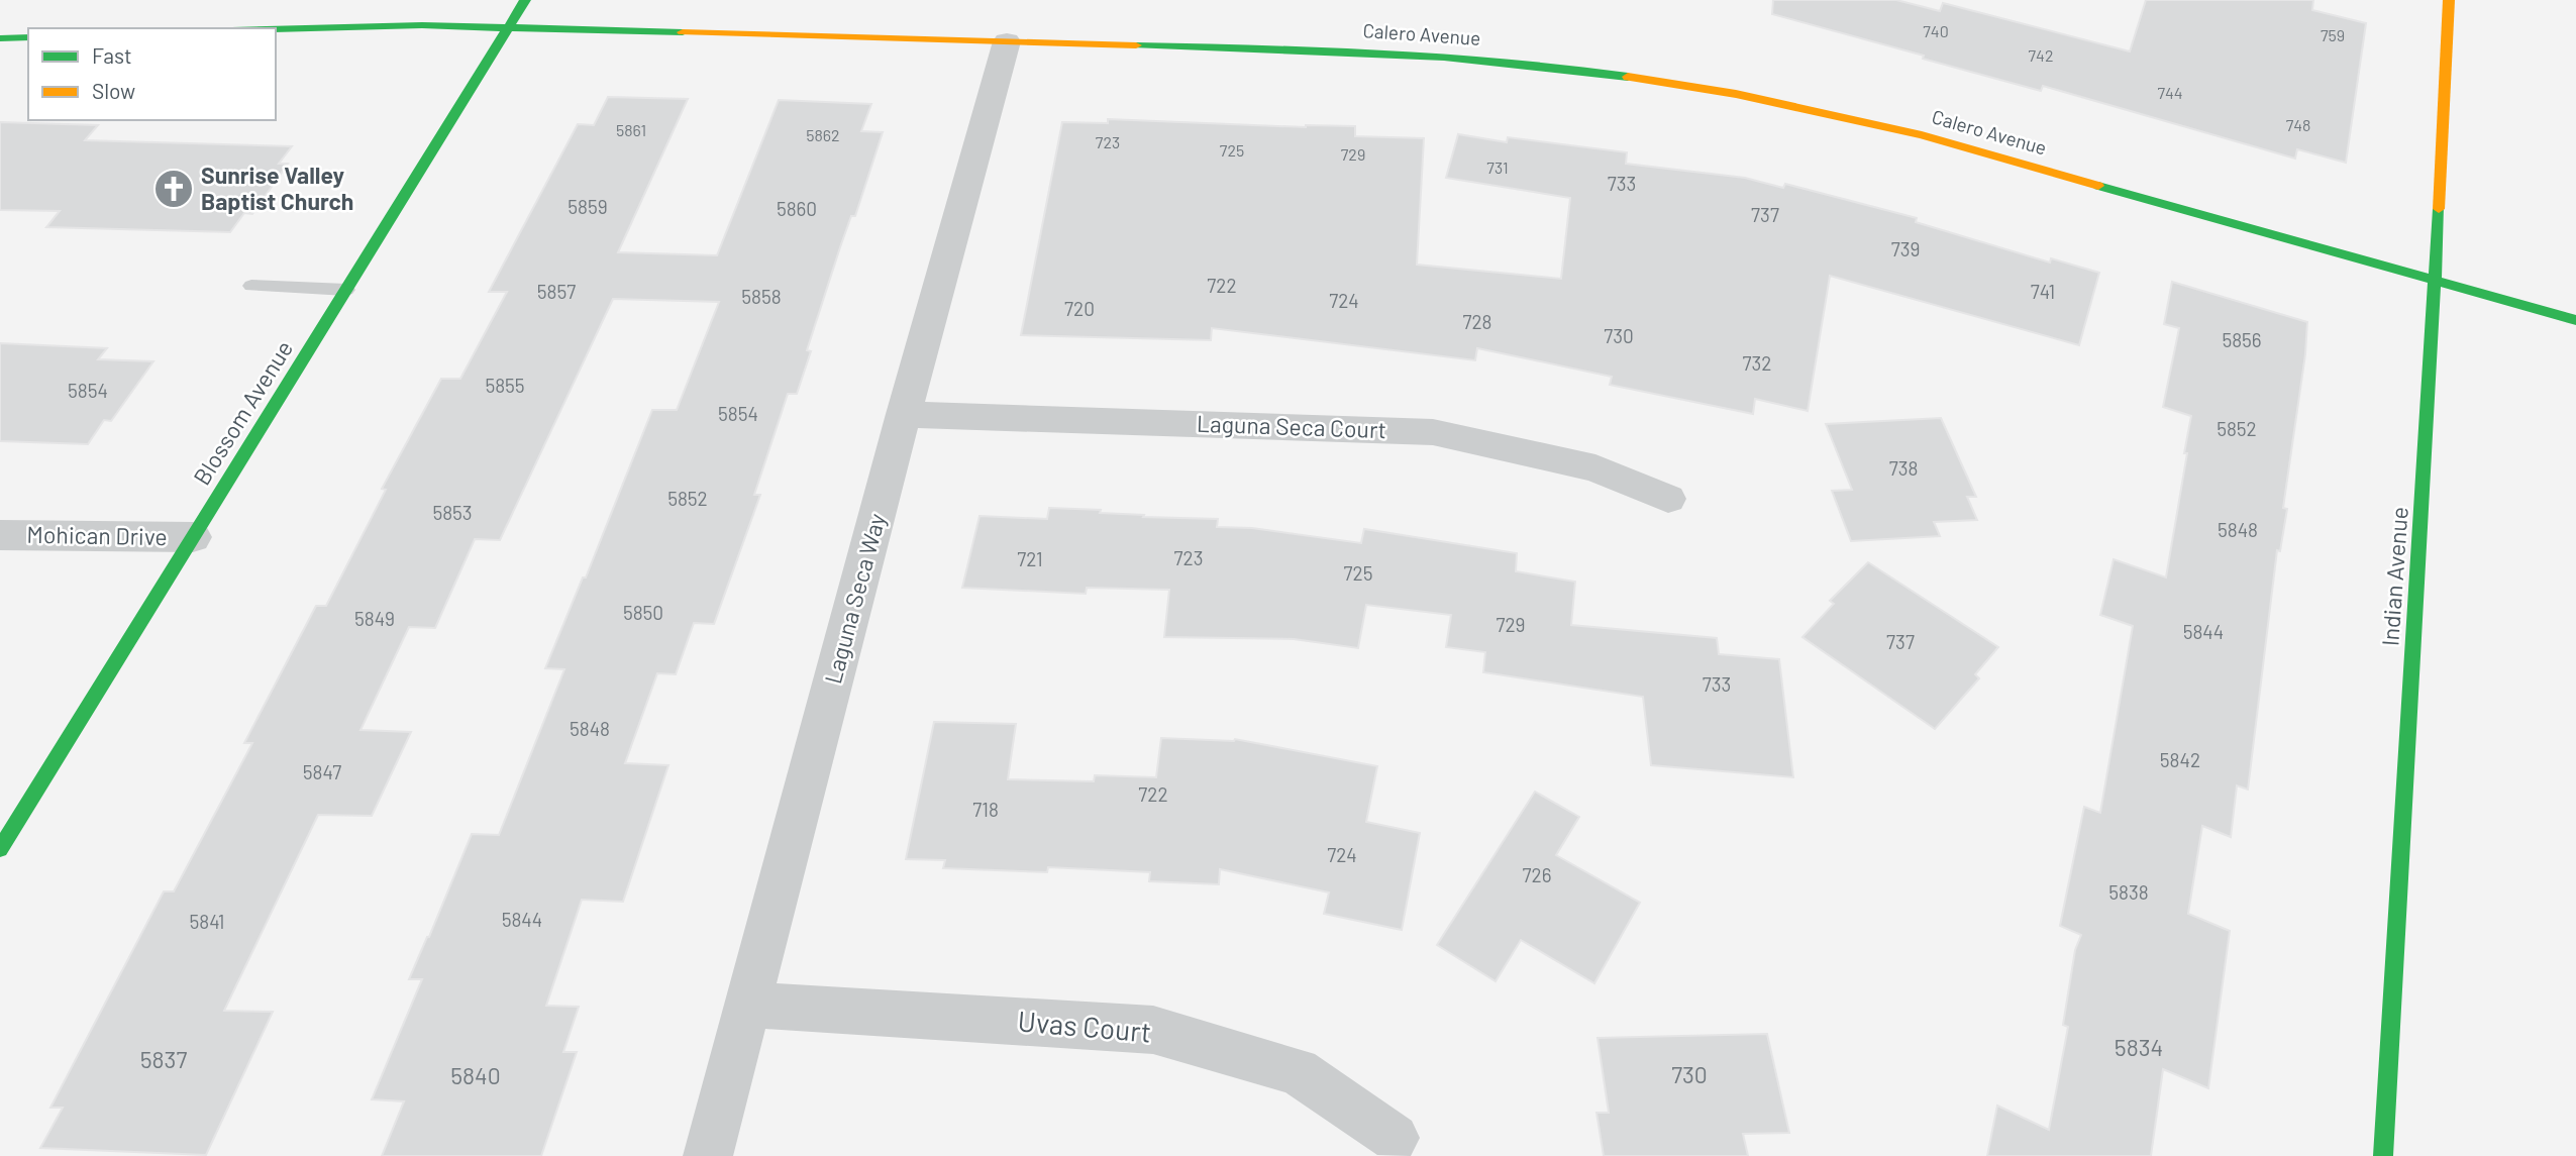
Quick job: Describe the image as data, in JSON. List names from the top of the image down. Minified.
{"streets":{"street":["Calero Avenue","Blossom Avenue","Laguna Seca Court","Mohican Drive","Indian Avenue","Laguna Seca Way","Uvas Court"]},"crossings":[["Calero Avenue","Blossom Avenue"],["Calero Avenue","Indian Avenue"],["Calero Avenue","Laguna Seca Way"],["Blossom Avenue","Mohican Drive"],["Laguna Seca Court","Laguna Seca Way"],["Laguna Seca Way","Uvas Court"]],"places":{"church":["Sunrise Valley Baptist Church"]},"house_numbers":["740","759","742","744","748","5861","5862","723","725","729","731","733","5859","5860","737","739","722","5857","741","5858","724","720","728","730","5856","732","5855","5854","5854","5852","738","5852","5853","5848","723","721","725","5850","5849","729","5844","737","733","5848","5842","5847","722","718","724","726","5838","5844","5841","5834","5837","730","5840"],"legend":["Fast","Slow"]}
